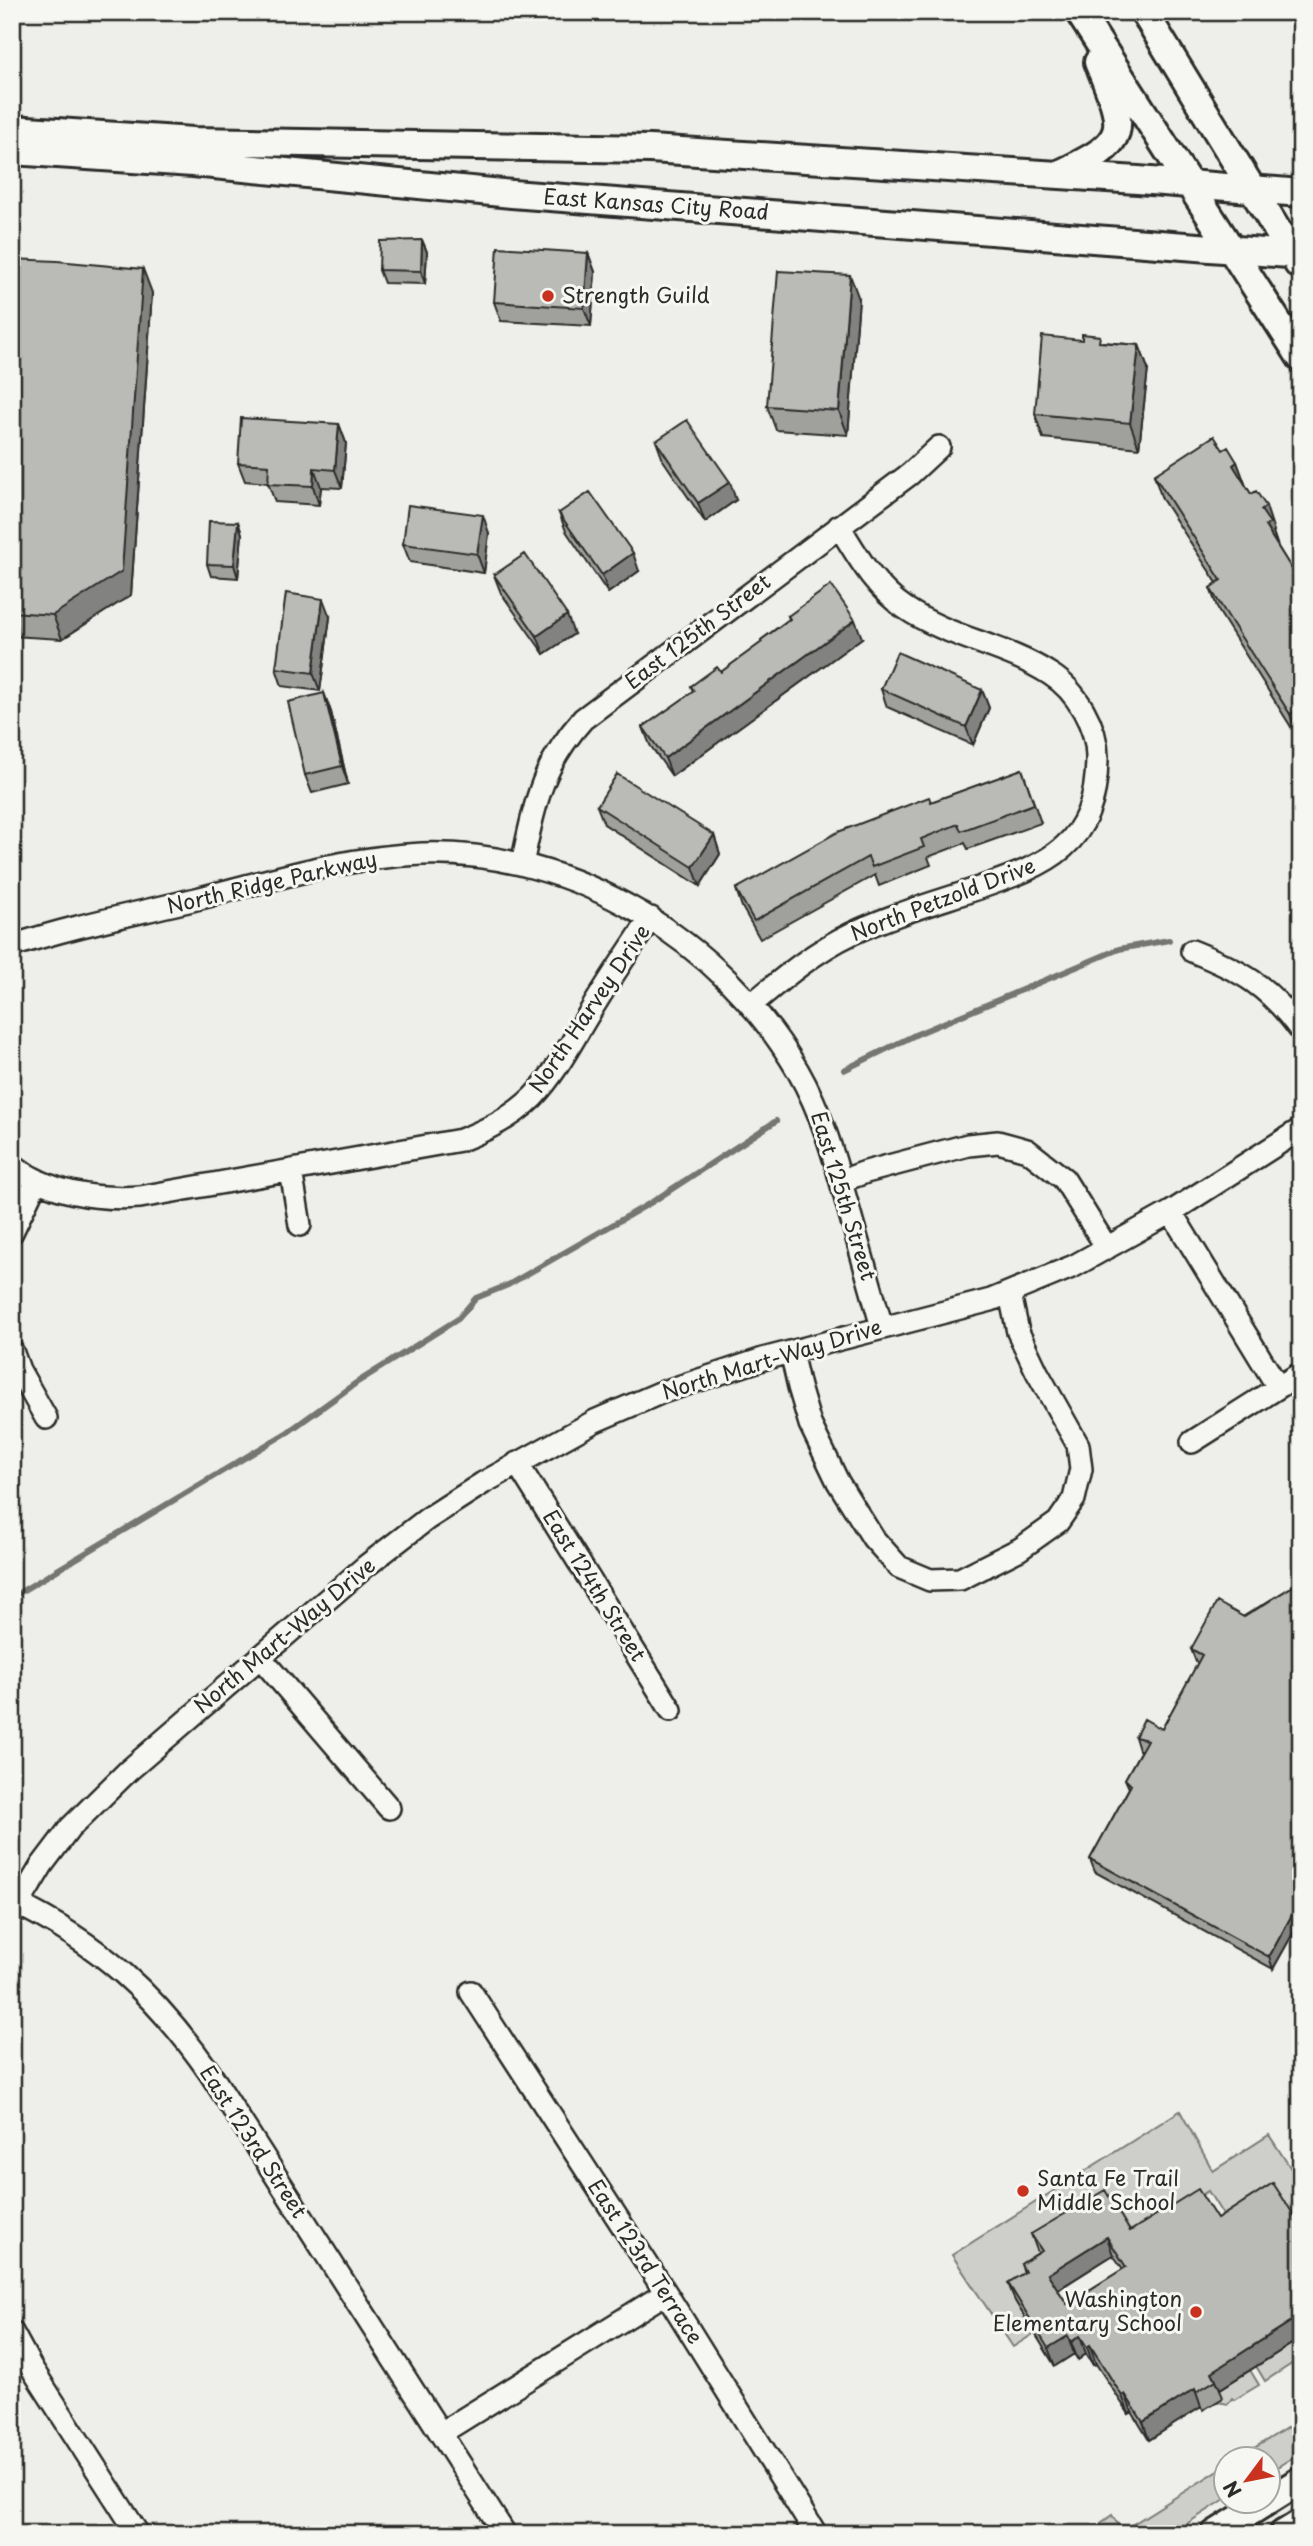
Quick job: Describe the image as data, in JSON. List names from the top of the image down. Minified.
{"streets":{"main road":["East Kansas City Road"],"street":["East 125th Street","North Ridge Parkway","North Petzold Drive","North Harvey Drive","North Mart-Way Drive","East 124th Street","East 123rd Street","East 123rd Terrace"]},"crossings":[["East 125th Street","North Ridge Parkway"],["East 125th Street","North Petzold Drive"],["East 125th Street","North Harvey Drive"],["East 125th Street","North Mart-Way Drive"],["North Ridge Parkway","North Harvey Drive"],["North Mart-Way Drive","East 124th Street"],["North Mart-Way Drive","East 123rd Street"]],"places":["Strength Guild","Santa Fe Trail Middle School","Washington Elementary School"],"north":"bottom left"}
